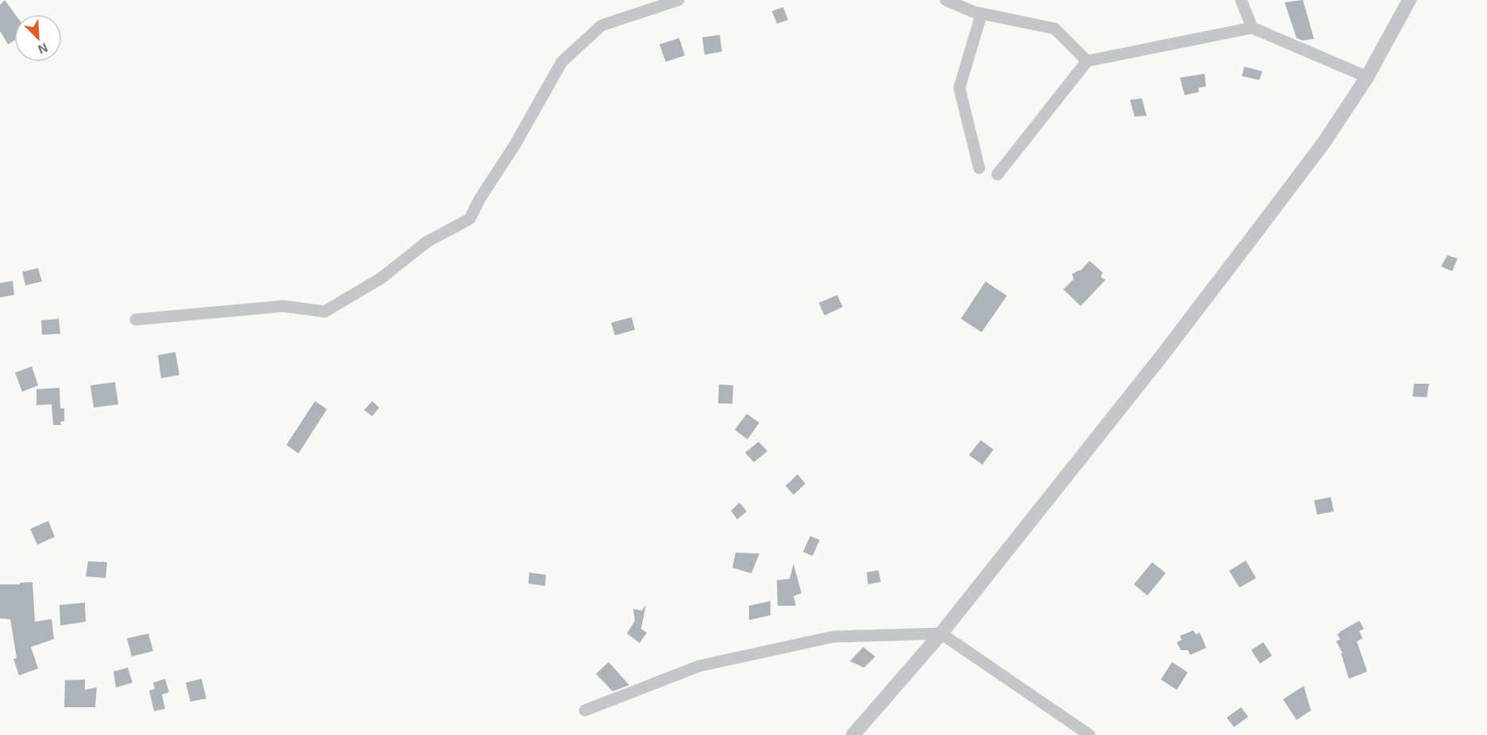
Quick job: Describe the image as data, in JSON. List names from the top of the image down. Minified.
{"north":"bottom right"}
